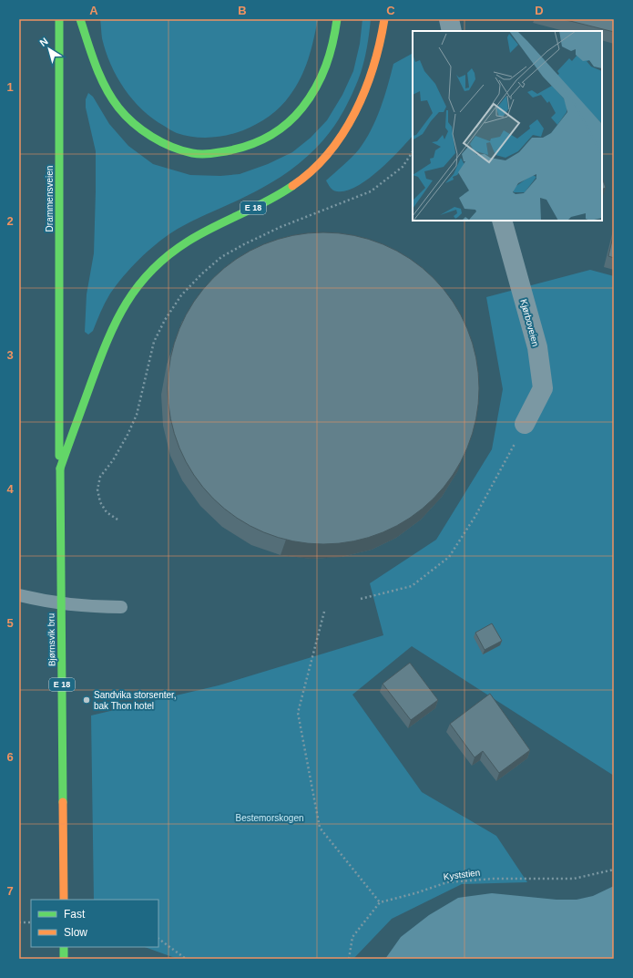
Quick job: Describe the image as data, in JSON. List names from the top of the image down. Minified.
{"streets":{"highway":["Drammensveien","E 18","Bjørnsvik bru"],"street":["Kjørboveien"],"path":["Kyststien"]},"crossings":[["Drammensveien","Bjørnsvik bru"],["E 18","Bjørnsvik bru"]],"parks":["Bestemorskogen"],"places":["Sandvika storsenter, bak Thon hotel"],"legend":["Fast","Slow"],"north":"top left","grid":{"columns":["A","B","C","D"],"rows":["1","2","3","4","5","6","7"]}}
